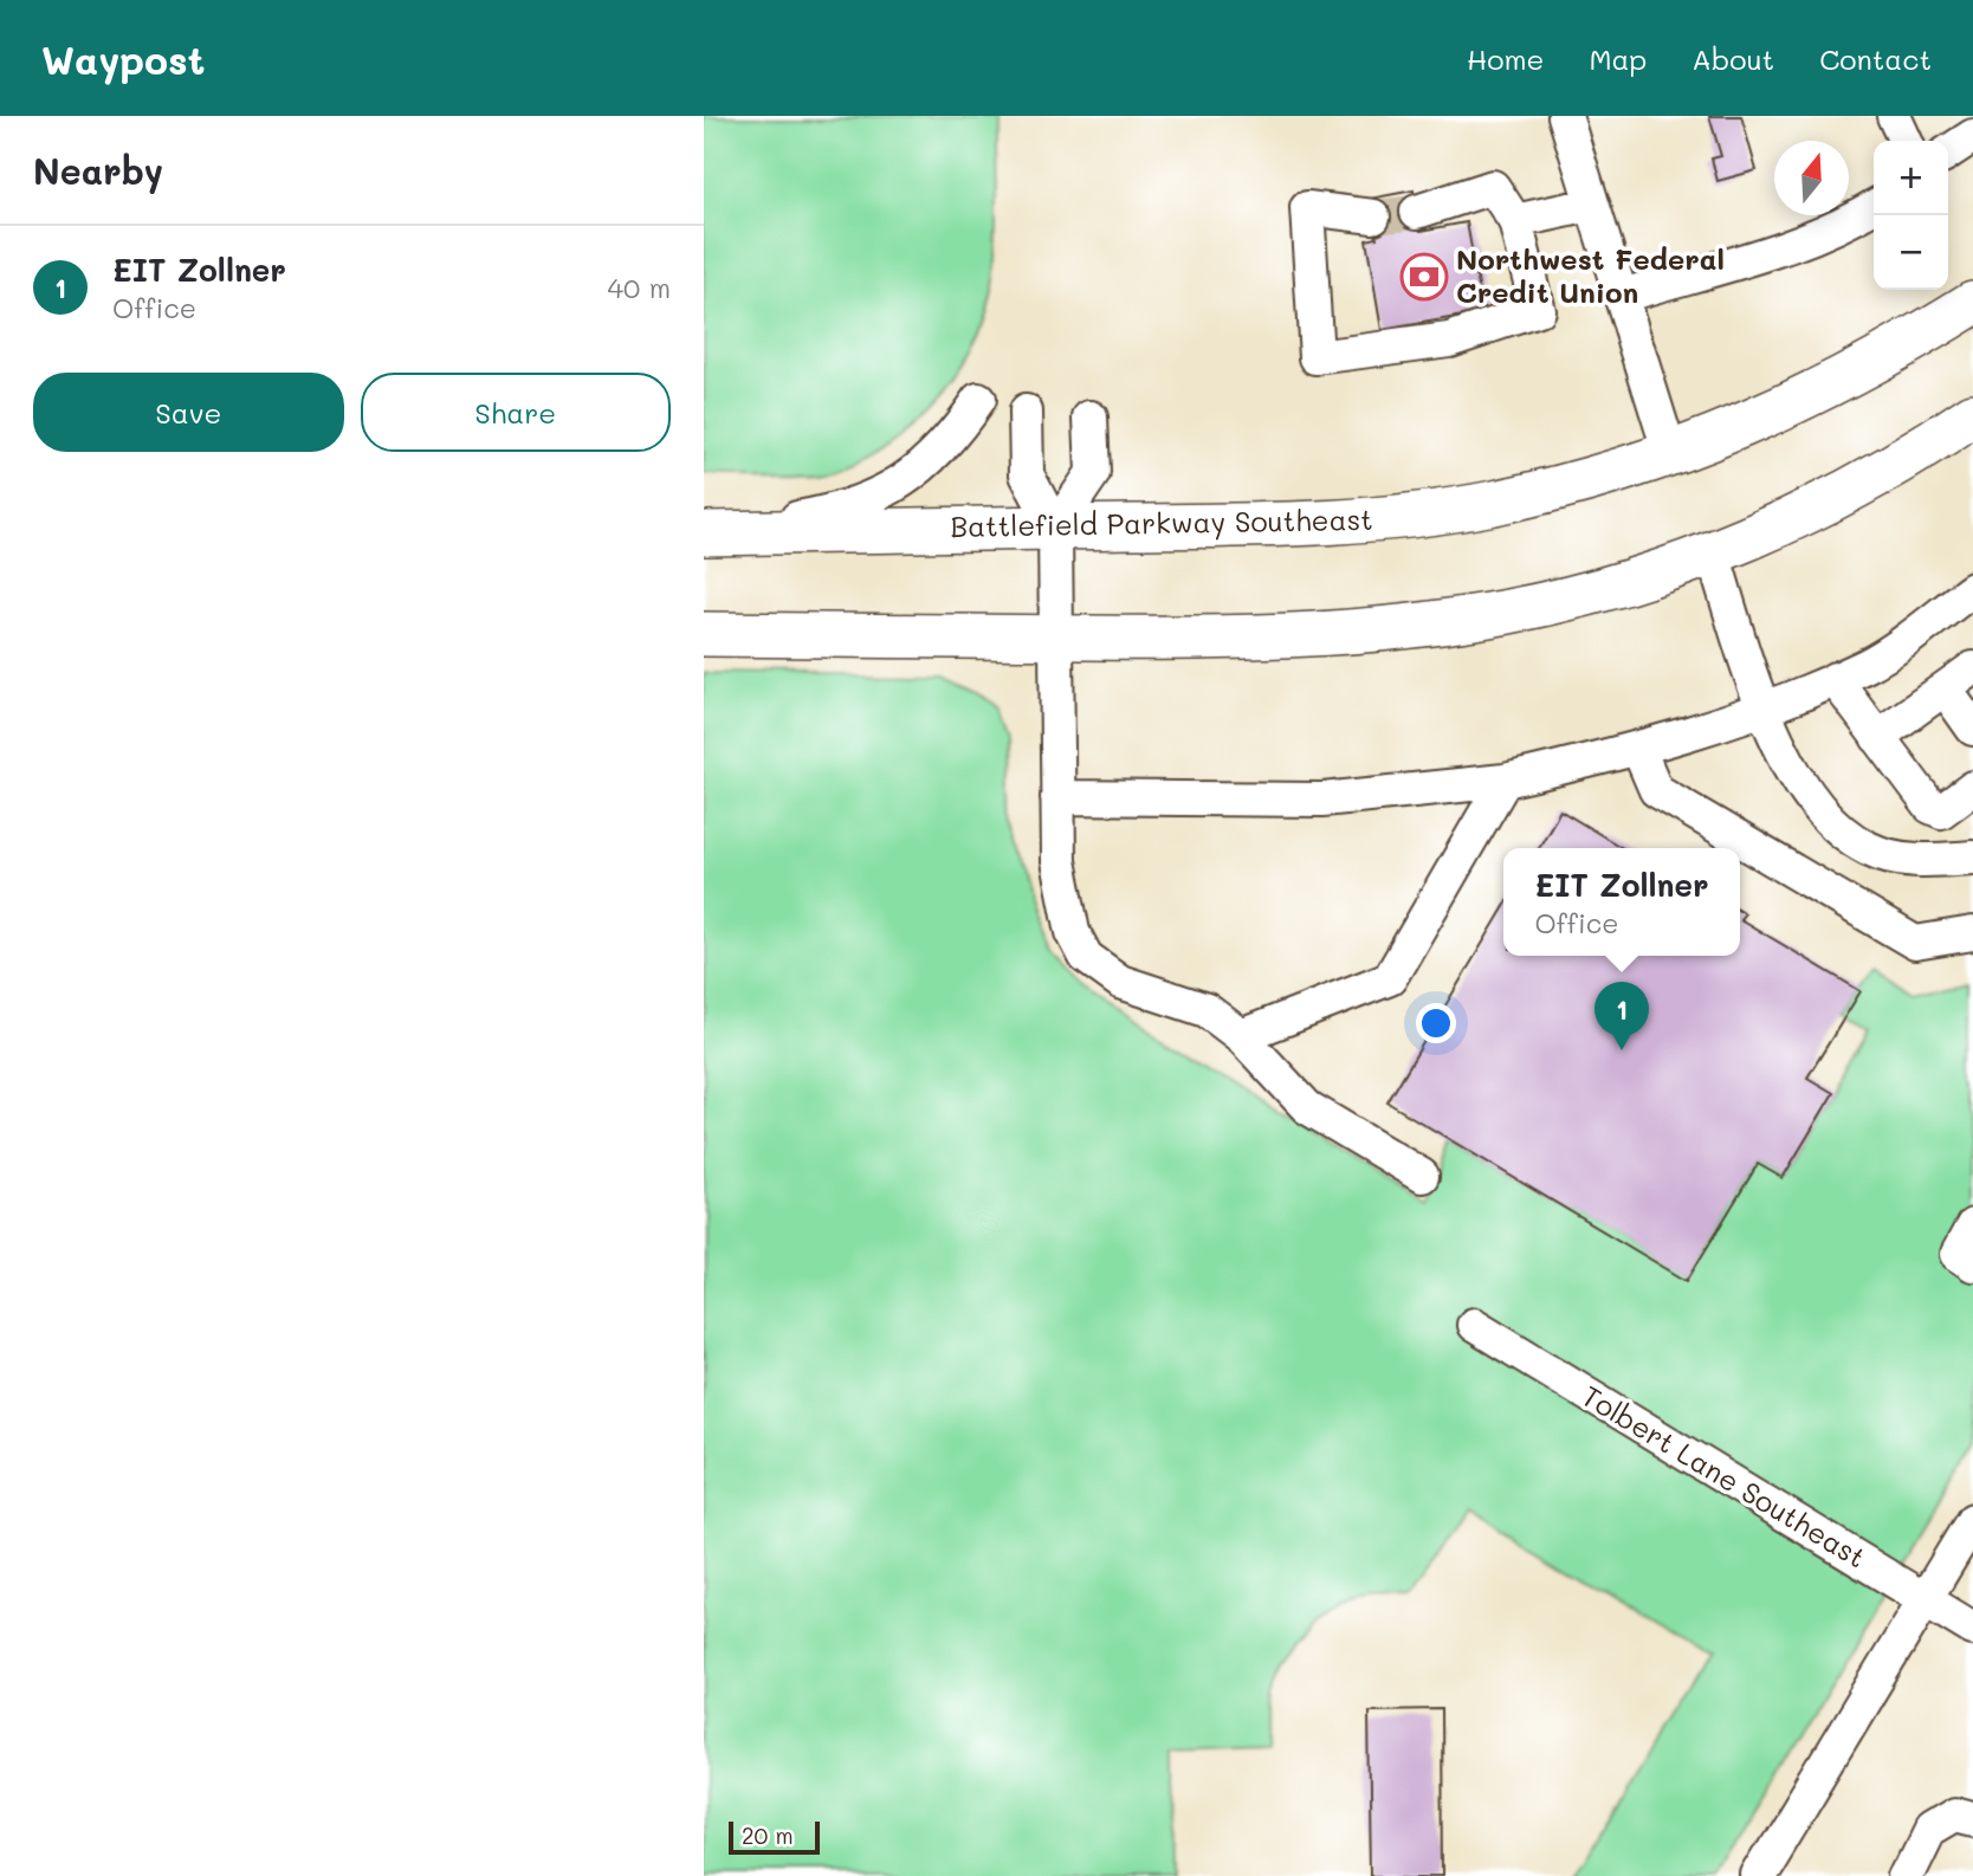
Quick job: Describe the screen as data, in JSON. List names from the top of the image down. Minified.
{"streets":{"main road":["Battlefield Parkway Southeast"],"street":["Tolbert Lane Southeast"]},"places":{"bank":["Northwest Federal Credit Union"]},"scale_bar":"20 m","north":"top","page":{"header":"Waypost","nav":["Home","Map","About","Contact"],"heading":"Nearby","map_buttons":["+","−"],"list":[{"mark":"1","name":"EIT Zollner","note":"Office","value":"40 m"}],"buttons":["Save","Share"],"popup":["EIT Zollner","Office"],"pins":"1","scale":"20 m"}}
